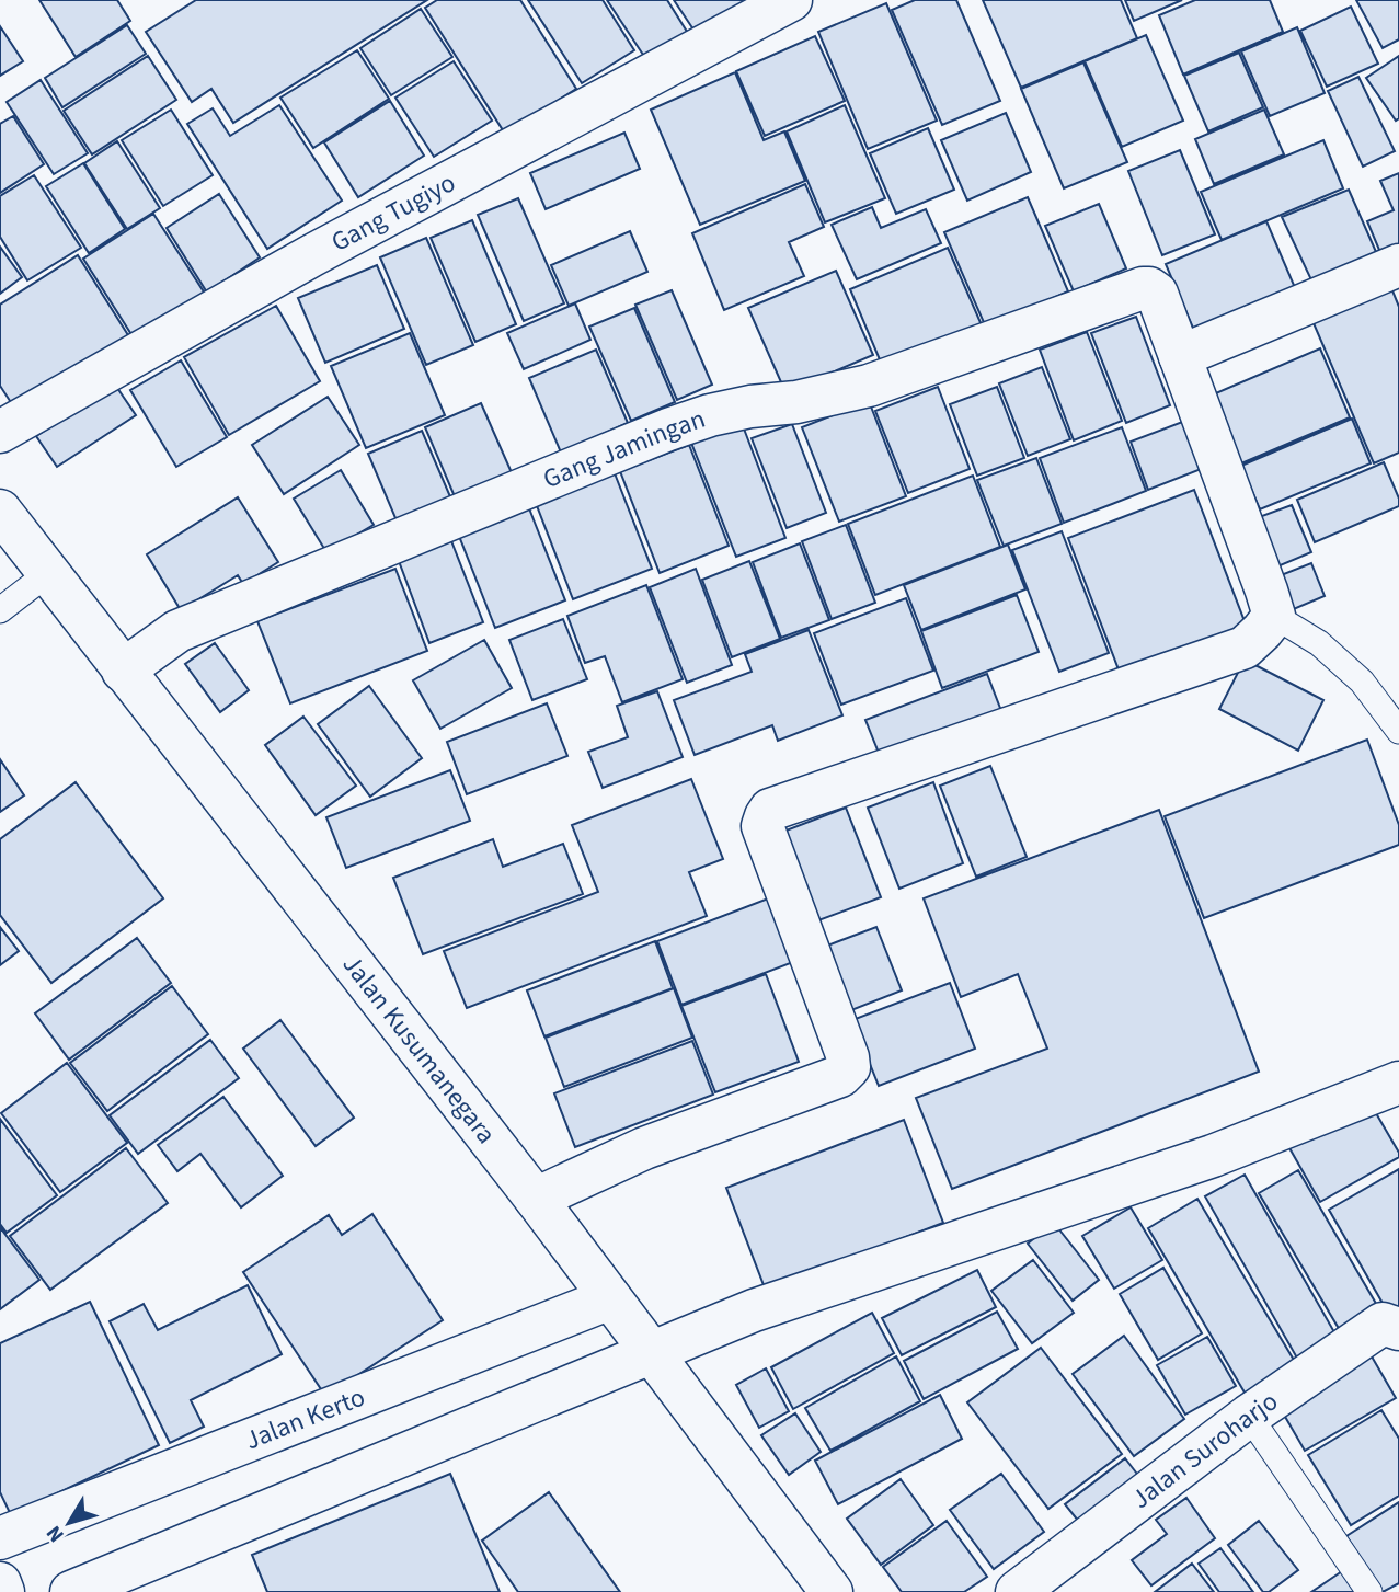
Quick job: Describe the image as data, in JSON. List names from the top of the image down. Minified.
{"streets":{"street":["Gang Tugiyo","Gang Jamingan","Jalan Kusumanegara","Jalan Kerto","Jalan Suroharjo"]},"crossings":[["Gang Jamingan","Jalan Kusumanegara"],["Jalan Kusumanegara","Jalan Kerto"]],"north":"bottom left"}
